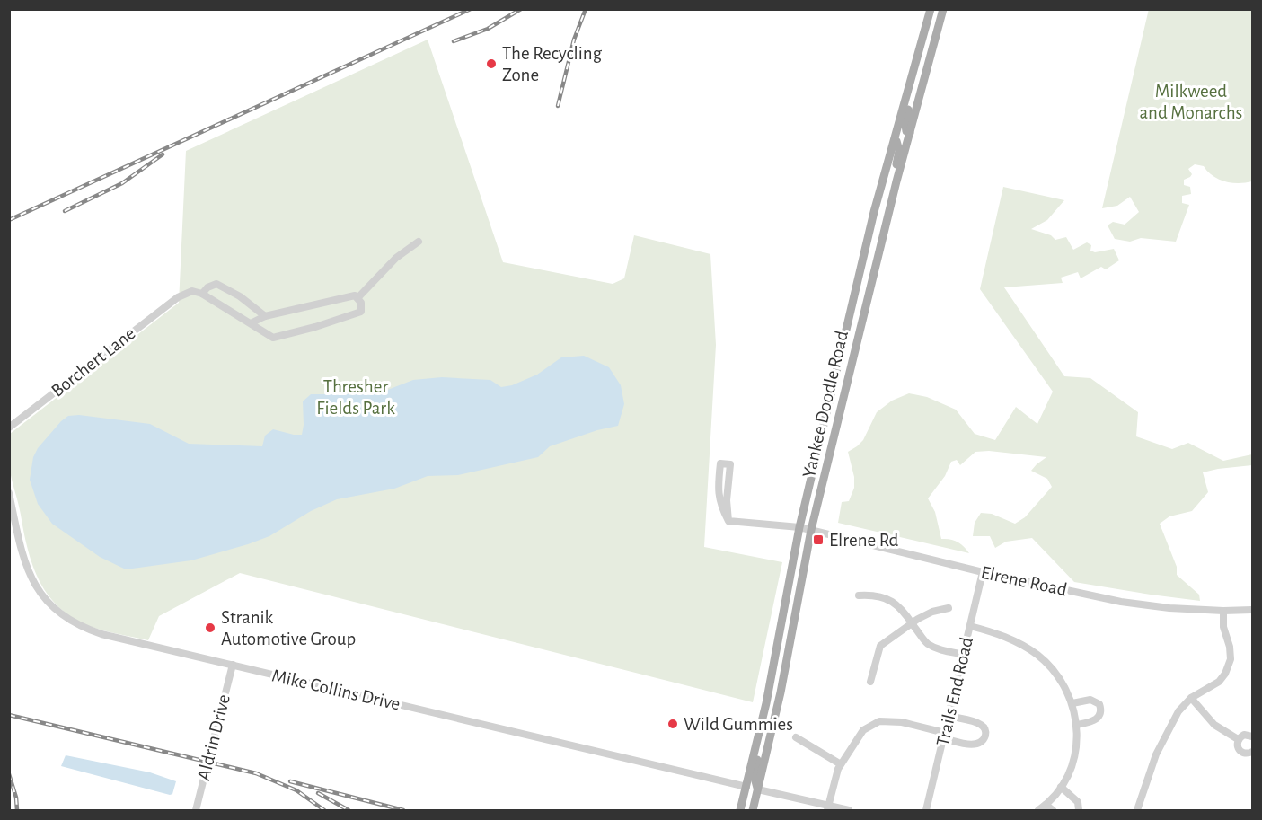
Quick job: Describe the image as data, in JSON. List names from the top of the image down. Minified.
{"streets":{"main road":["Yankee Doodle Road"],"street":["Borchert Lane","Elrene Road","Mike Collins Drive","Trails End Road","Aldrin Drive"]},"crossings":[["Yankee Doodle Road","Elrene Road"],["Yankee Doodle Road","Mike Collins Drive"],["Elrene Road","Trails End Road"],["Mike Collins Drive","Aldrin Drive"]],"parks":["Milkweed and Monarchs","Thresher Fields Park"],"places":{"other":["The Recycling Zone","Stranik Automotive Group","Wild Gummies"],"transit":["Elrene Rd"]}}
